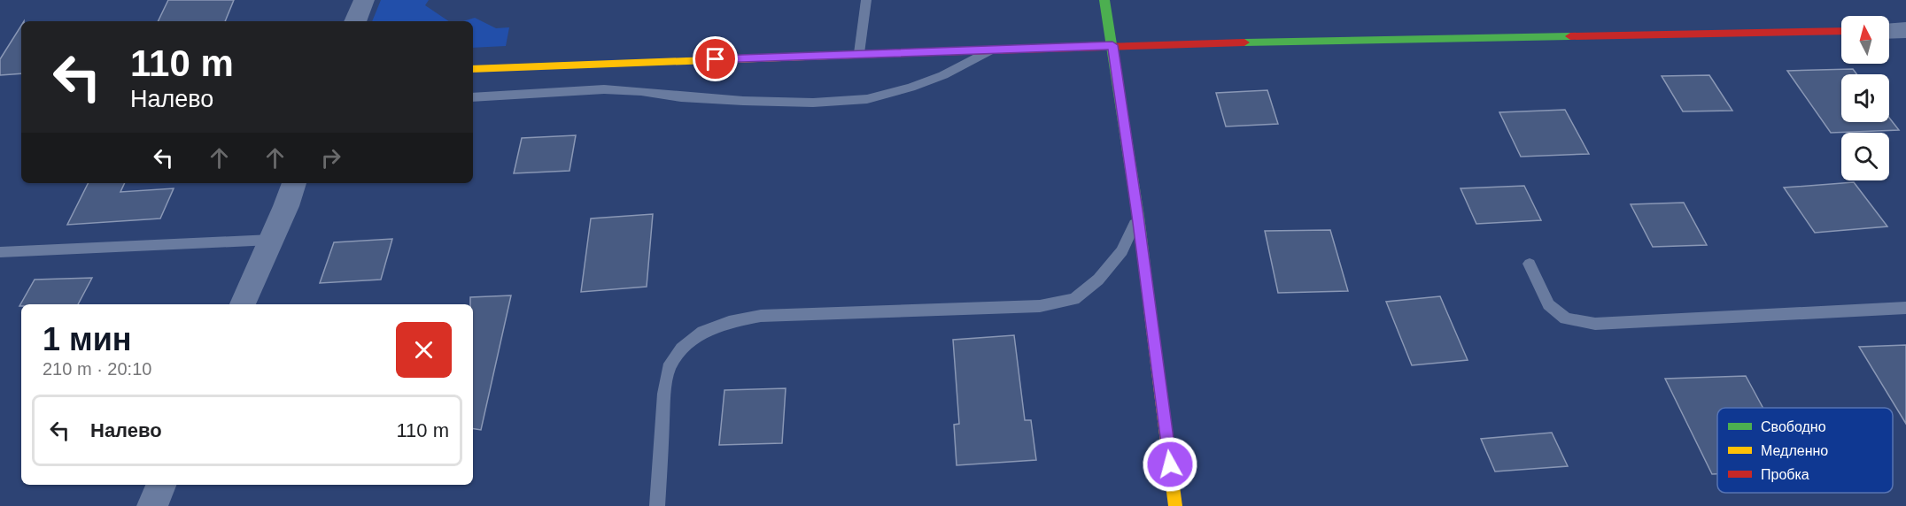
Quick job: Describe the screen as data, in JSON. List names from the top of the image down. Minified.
{"legend":["Свободно","Медленно","Пробка"],"north":"top","page":{"turn":["110 m","Налево"],"heading":["1 мин","210 m · 20:10"],"list":[{"name":"Налево","value":"110 m"}]}}
